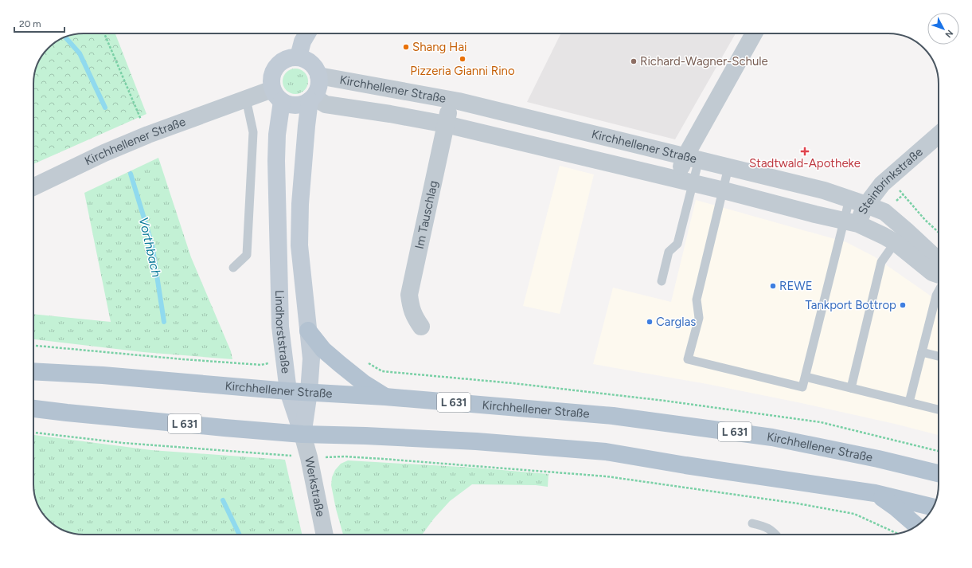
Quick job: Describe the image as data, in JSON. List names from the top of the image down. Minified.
{"streets":{"main road":["Kirchhellener Straße","L 631"],"street":["Steinbrinkstraße","Im Tauschlag","Lindhorststraße","Werkstraße"]},"crossings":[["Kirchhellener Straße","Steinbrinkstraße"],["Kirchhellener Straße","Im Tauschlag"],["Kirchhellener Straße","Lindhorststraße"],["Lindhorststraße","L 631"],["Lindhorststraße","Werkstraße"],["L 631","Werkstraße"]],"water":["Vorthbach"],"places":{"other":["Shang Hai","Pizzeria Gianni Rino","Richard-Wagner-Schule","REWE","Tankport Bottrop","Carglas"],"health":["Stadtwald-Apotheke"]},"scale_bar":"20 m","north":"bottom right"}
